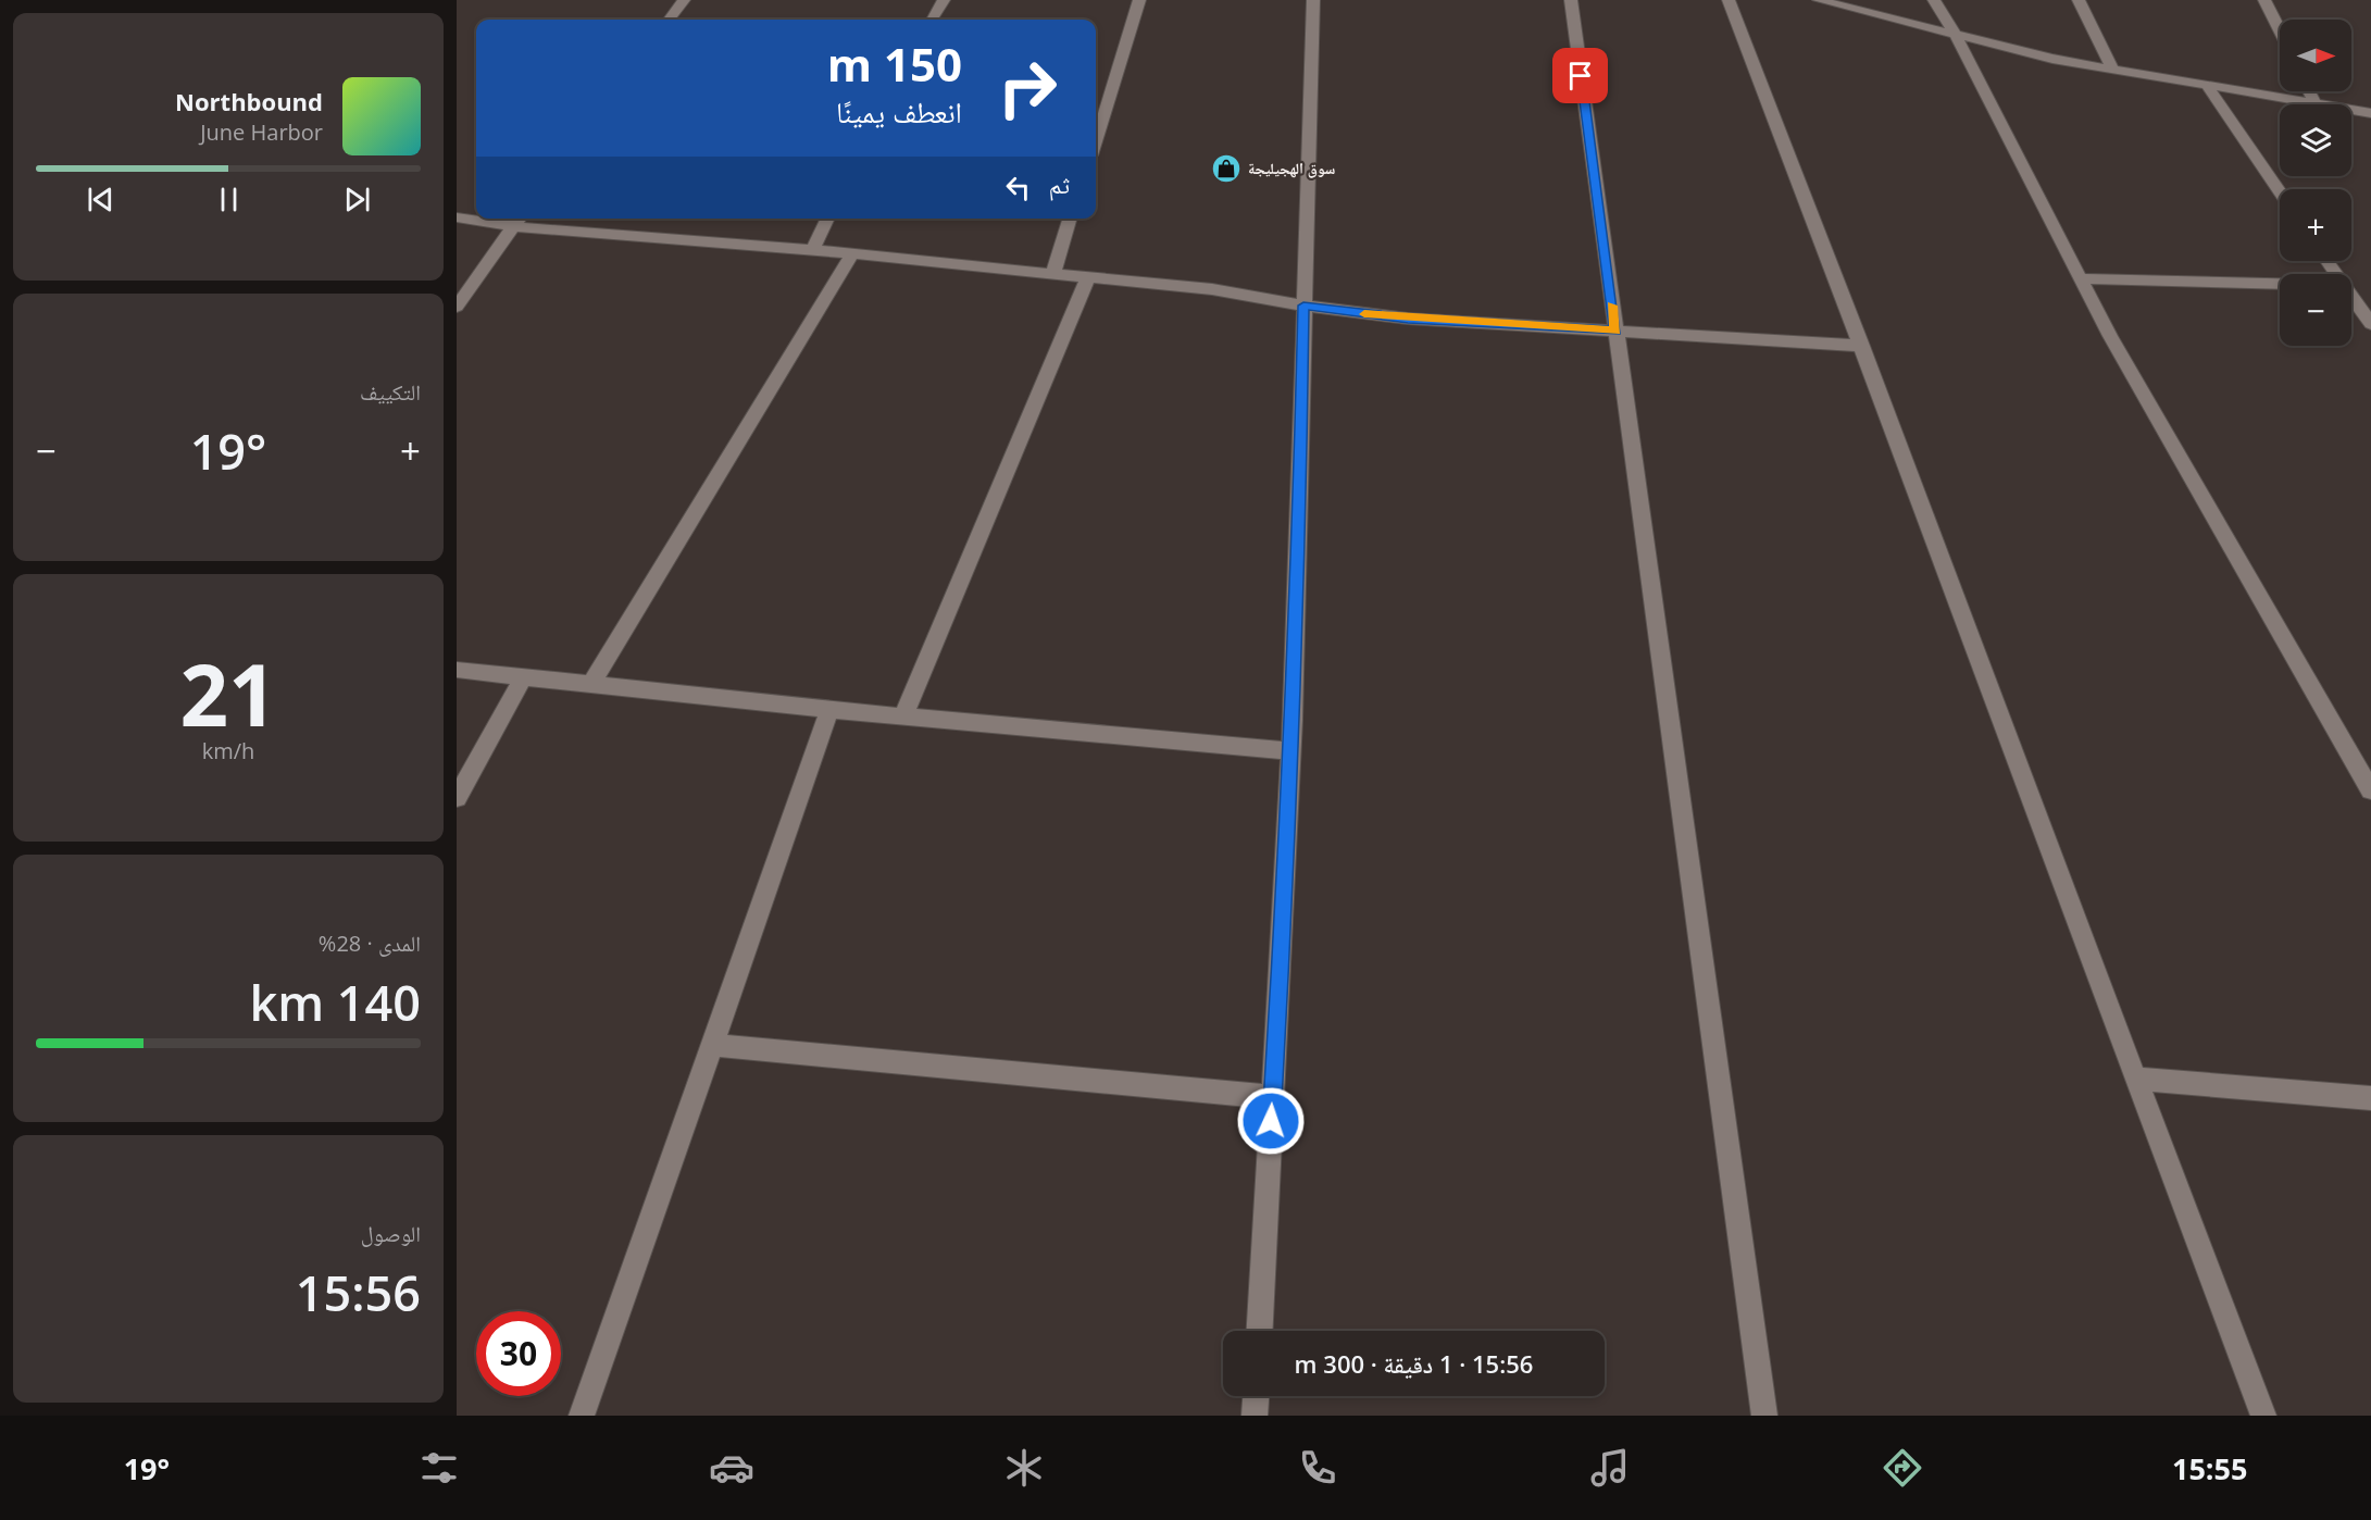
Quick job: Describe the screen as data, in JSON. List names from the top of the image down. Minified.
{"places":{"shop":["سوق الهجيليجة"]},"north":"right","page":{"map_buttons":["+","−"],"turn":["150 m","انعطف يمينًا"],"song":["Northbound","June Harbor"],"then":"ثم","tile":["التكييف",["21","km/h"],["المدى · 28%","140 km"],["الوصول","15:56"]],"heat":["−","19°","+"],"limit":"30","trip":"15:56 · 1 دقيقة · 300 m","tabs":["15:55","19°"]}}
